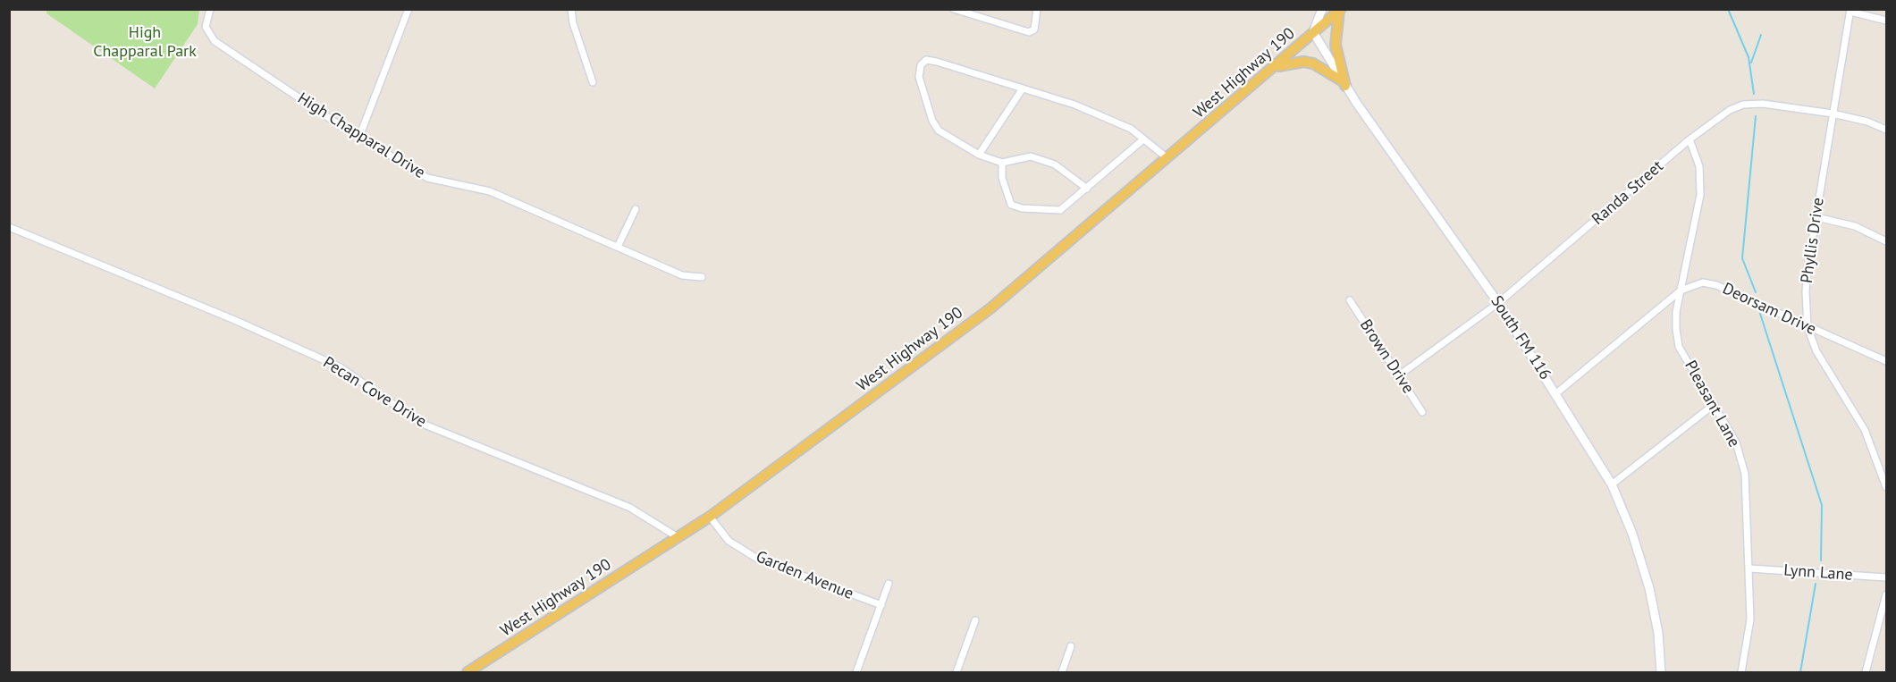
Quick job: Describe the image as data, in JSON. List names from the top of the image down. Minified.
{"streets":{"main road":["West Highway 190","South FM 116"],"street":["High Chapparal Drive","Randa Street","Phyllis Drive","Deorsam Drive","Brown Drive","Pecan Cove Drive","Pleasant Lane","Lynn Lane","Garden Avenue"]},"crossings":[["West Highway 190","South FM 116"],["West Highway 190","Pecan Cove Drive"],["West Highway 190","Garden Avenue"],["Randa Street","Phyllis Drive"],["Randa Street","South FM 116"],["Randa Street","Brown Drive"],["Randa Street","Pleasant Lane"],["Phyllis Drive","Deorsam Drive"],["Deorsam Drive","South FM 116"],["Deorsam Drive","Pleasant Lane"],["Pleasant Lane","Lynn Lane"]],"parks":["High Chapparal Park"]}
